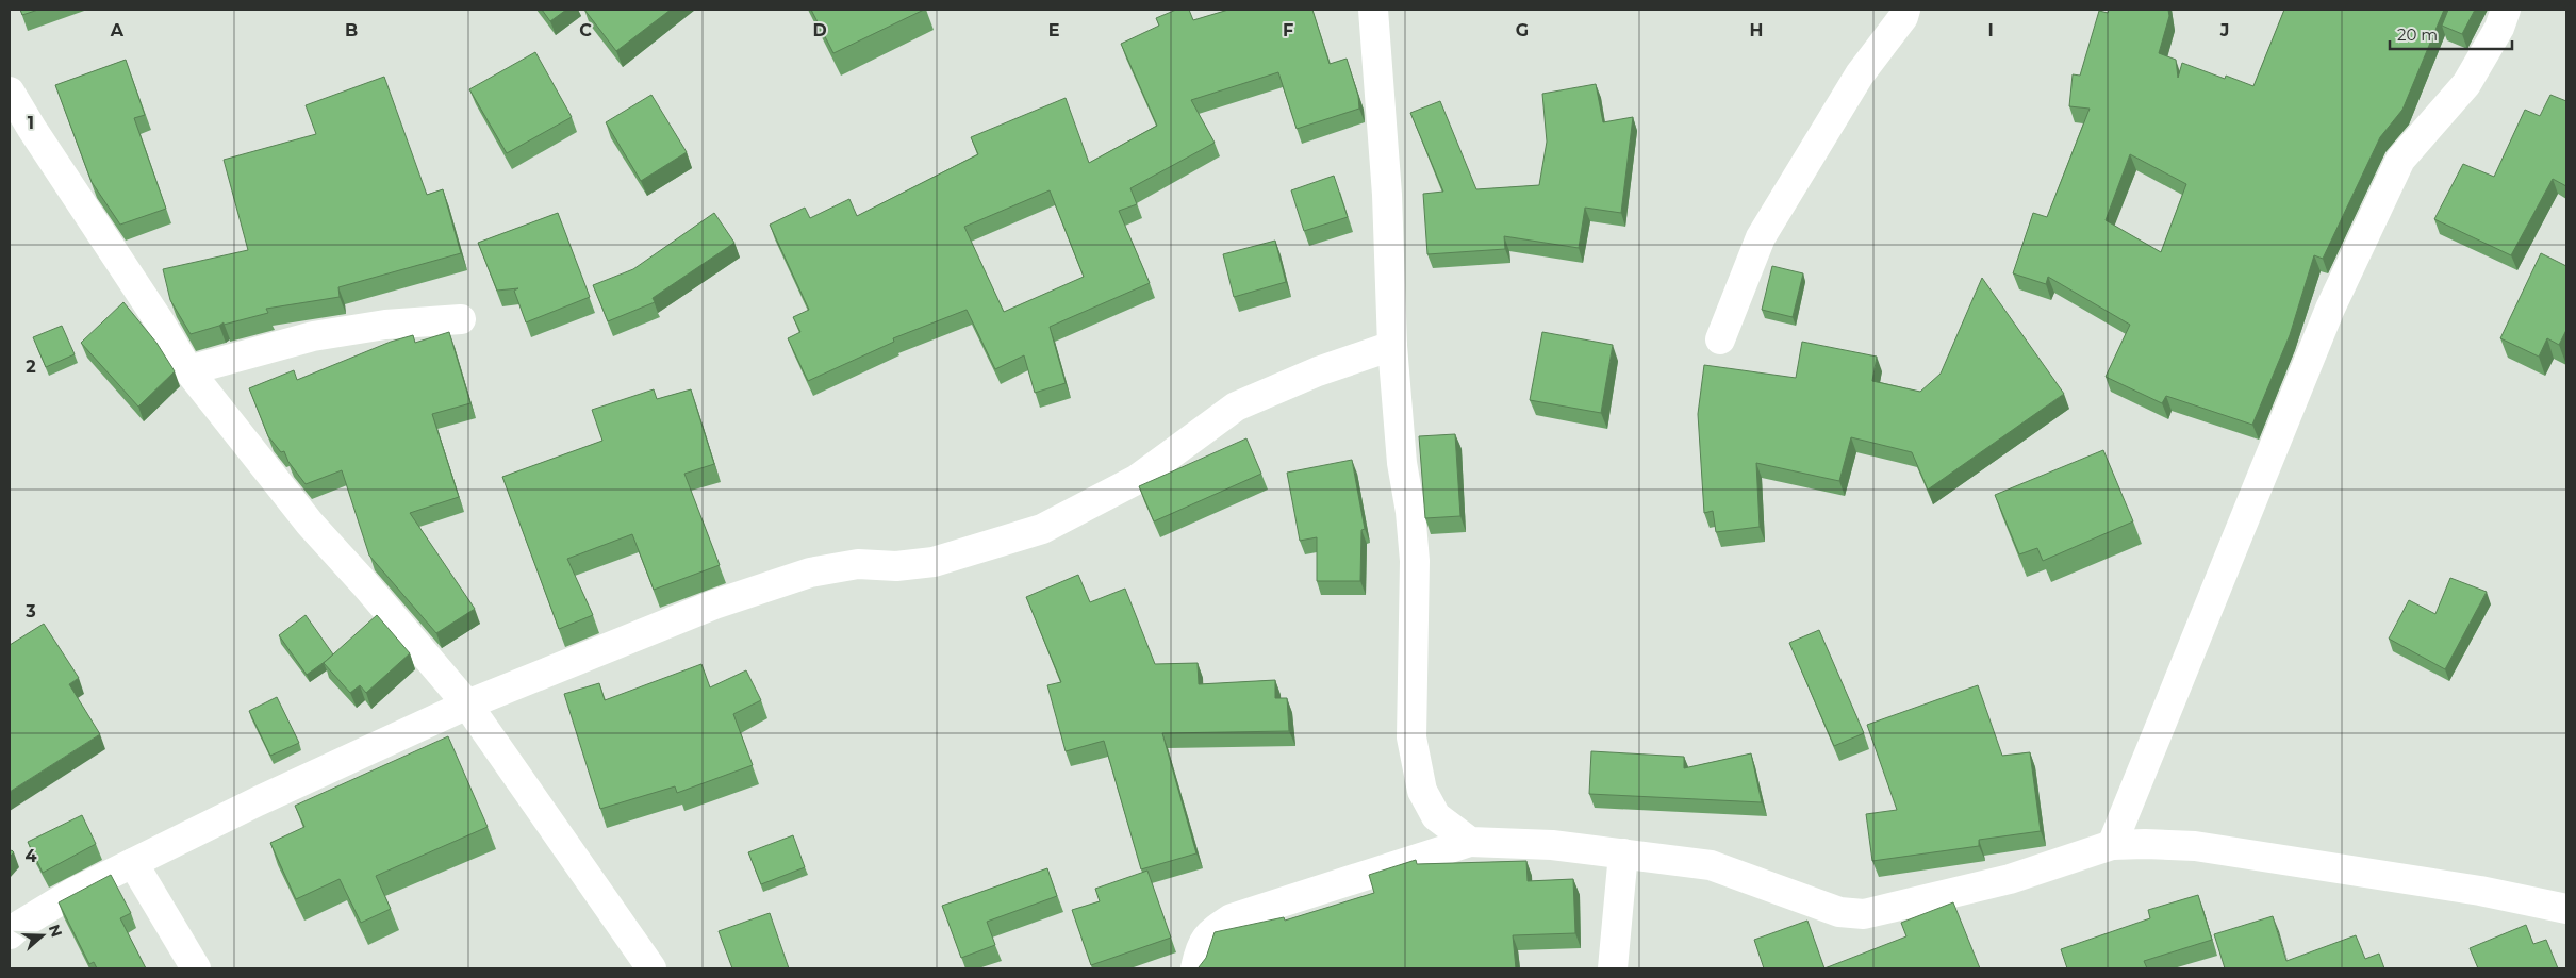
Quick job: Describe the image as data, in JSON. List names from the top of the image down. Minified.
{"scale_bar":"20 m","north":"right","grid":{"columns":["A","B","C","D","E","F","G","H","I","J"],"rows":["1","2","3","4"]}}
